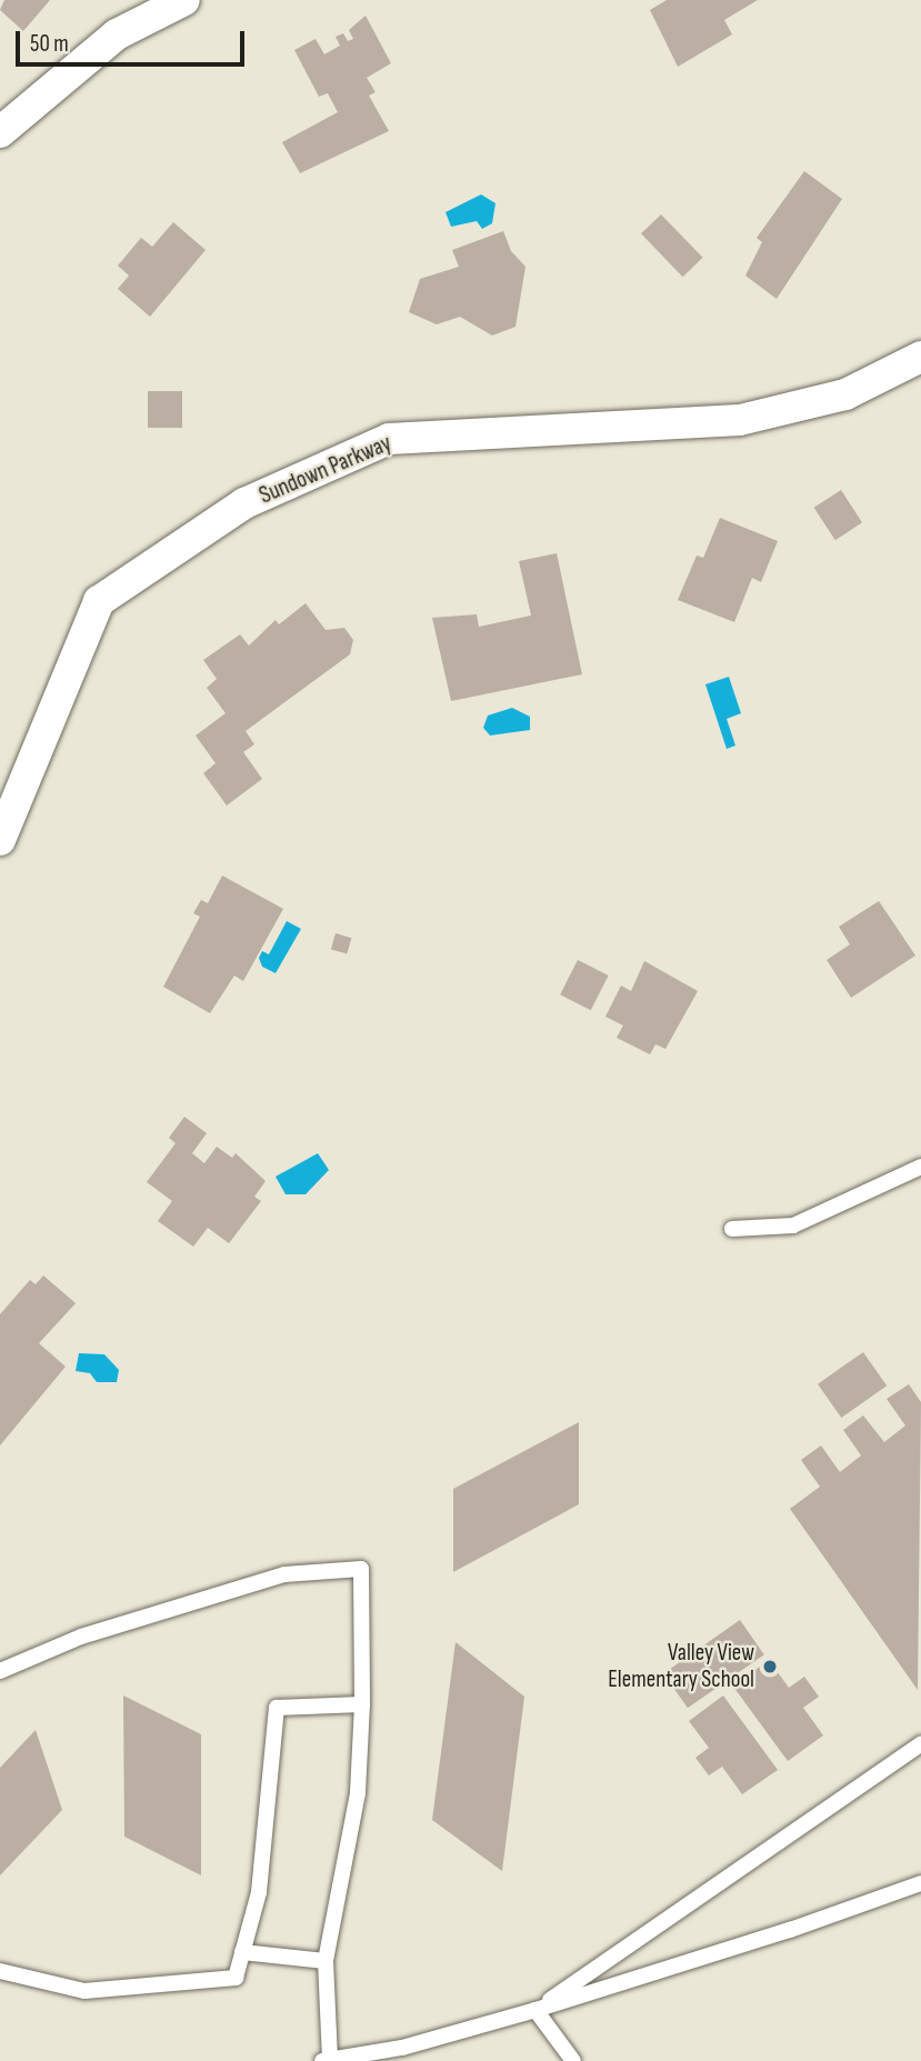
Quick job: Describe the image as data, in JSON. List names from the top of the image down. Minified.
{"streets":{"street":["Sundown Parkway"]},"places":["Valley View Elementary School"],"scale_bar":"50 m"}
